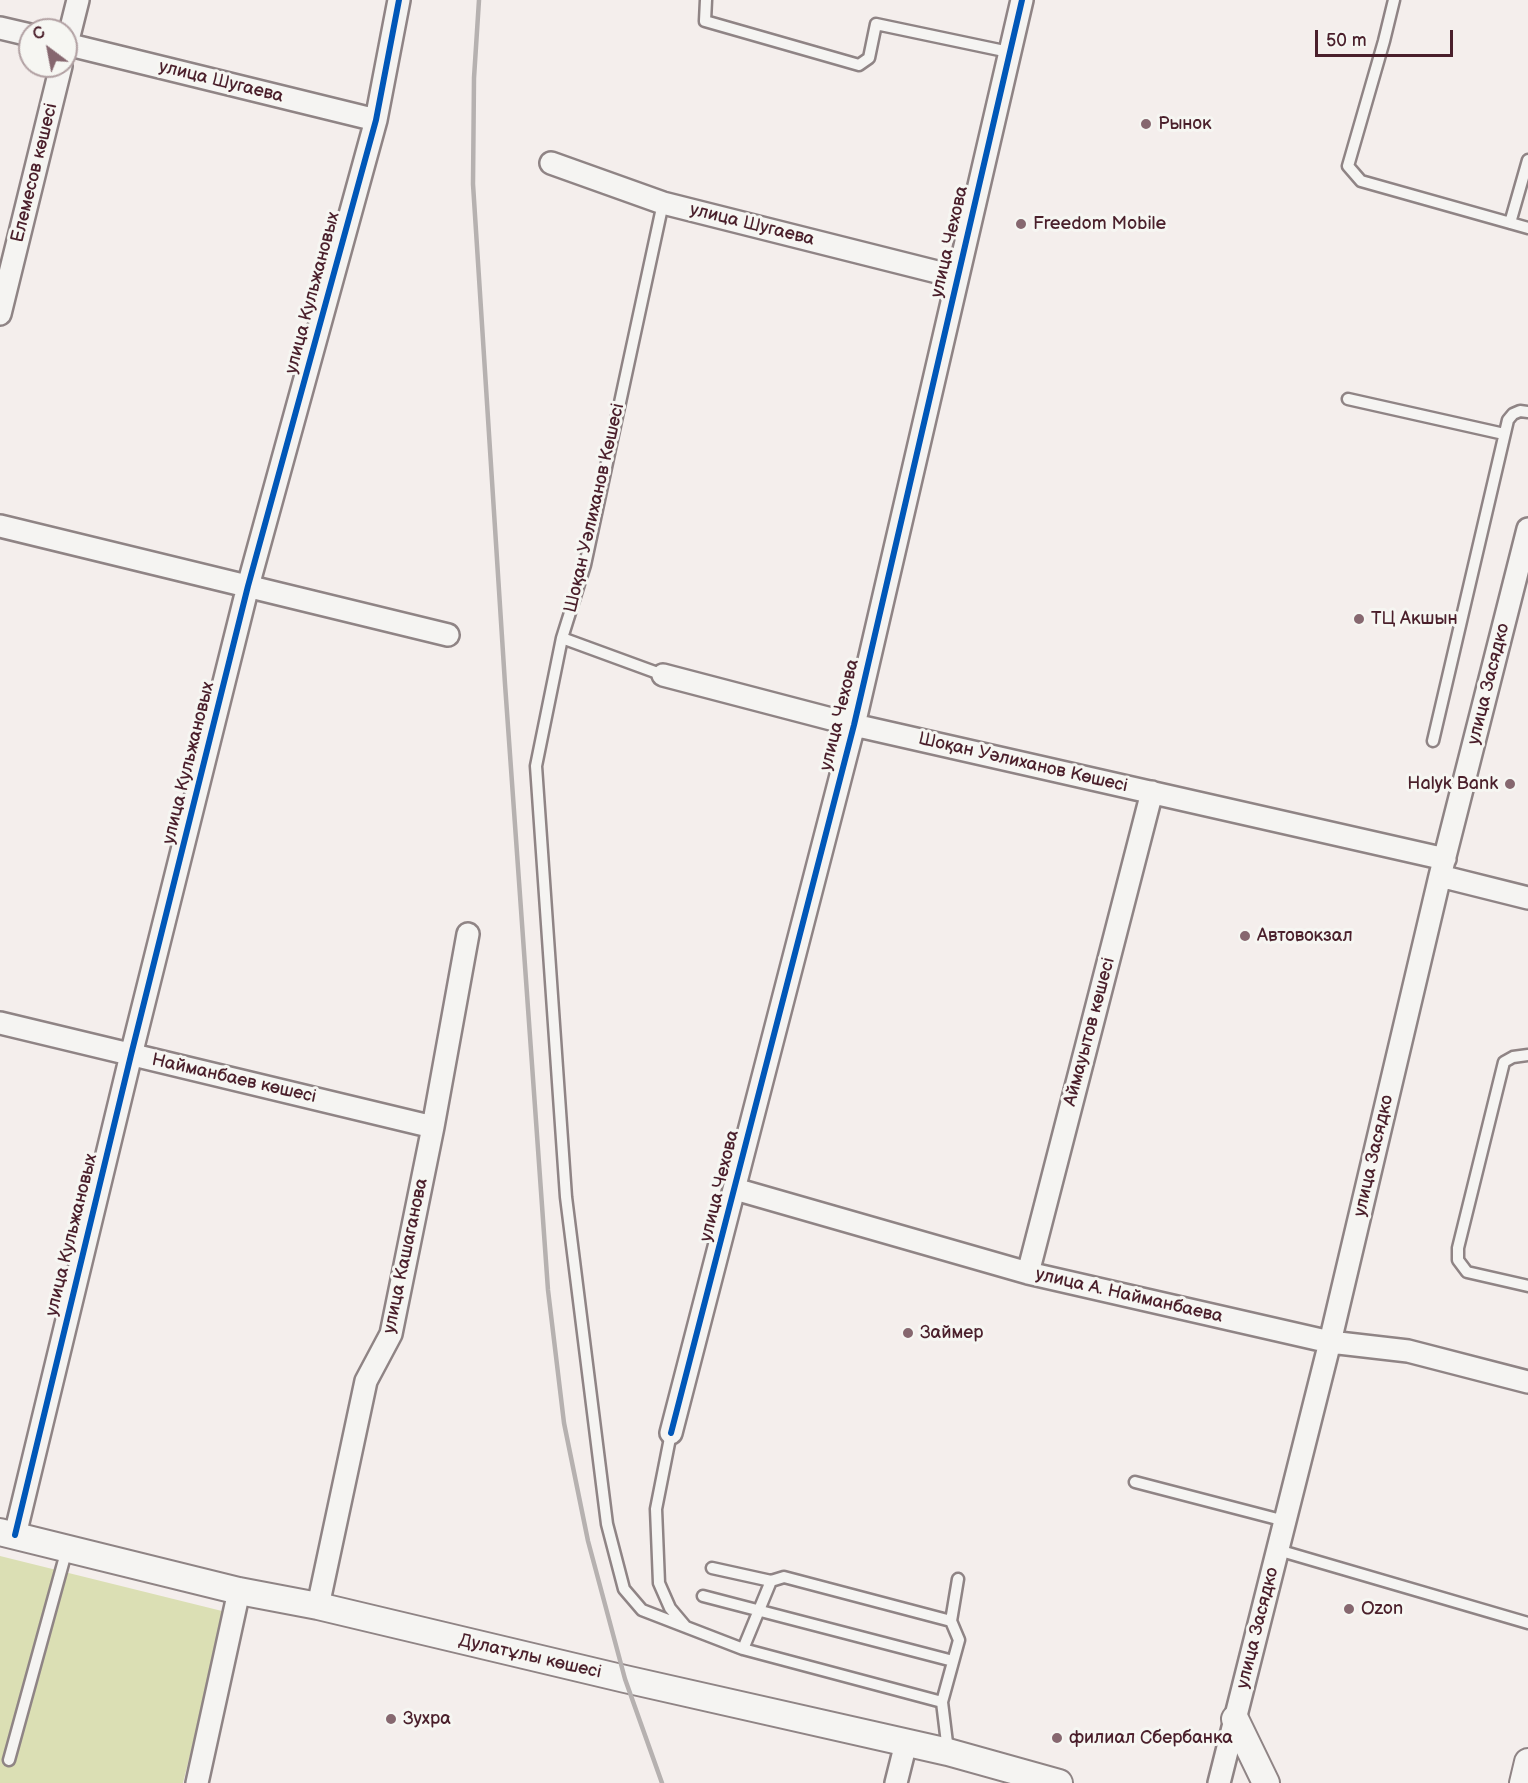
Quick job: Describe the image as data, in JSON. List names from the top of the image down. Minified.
{"streets":{"street":["улица Шугаева","Елемесов көшесі","улица Чехова","улица Кульжановых","Шоқан Уәлиханов Көшесі","улица Засядко","Аймауытов көшесі","Найманбаев көшесі","улица Кашаганова","улица А. Найманбаева","Дулатұлы көшесі"]},"crossings":[["улица Шугаева","улица Чехова"],["улица Шугаева","улица Кульжановых"],["улица Шугаева","Шоқан Уәлиханов Көшесі"],["улица Чехова","Шоқан Уәлиханов Көшесі"],["улица Чехова","улица А. Найманбаева"],["улица Кульжановых","Найманбаев көшесі"],["улица Кульжановых","Дулатұлы көшесі"],["Шоқан Уәлиханов Көшесі","улица Засядко"],["Шоқан Уәлиханов Көшесі","Аймауытов көшесі"],["улица Засядко","улица А. Найманбаева"],["Аймауытов көшесі","улица А. Найманбаева"],["Найманбаев көшесі","улица Кашаганова"],["улица Кашаганова","Дулатұлы көшесі"]],"places":["Рынок","Freedom Mobile","ТЦ Акшын","Halyk Bank","Автовокзал","Займер","Ozon","Зухра","филиал Сбербанка"],"scale_bar":"50 m","north":"top left"}
